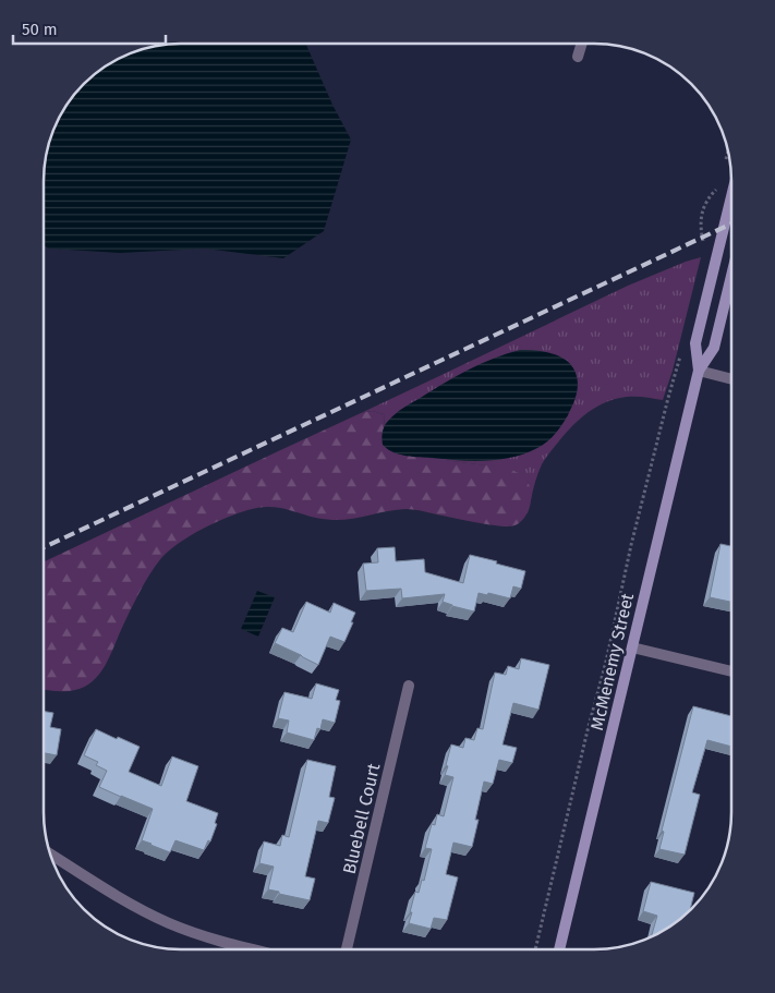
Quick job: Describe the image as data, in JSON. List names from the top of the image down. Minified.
{"streets":{"street":["McMenemy Street","Bluebell Court"]},"scale_bar":"50 m"}
